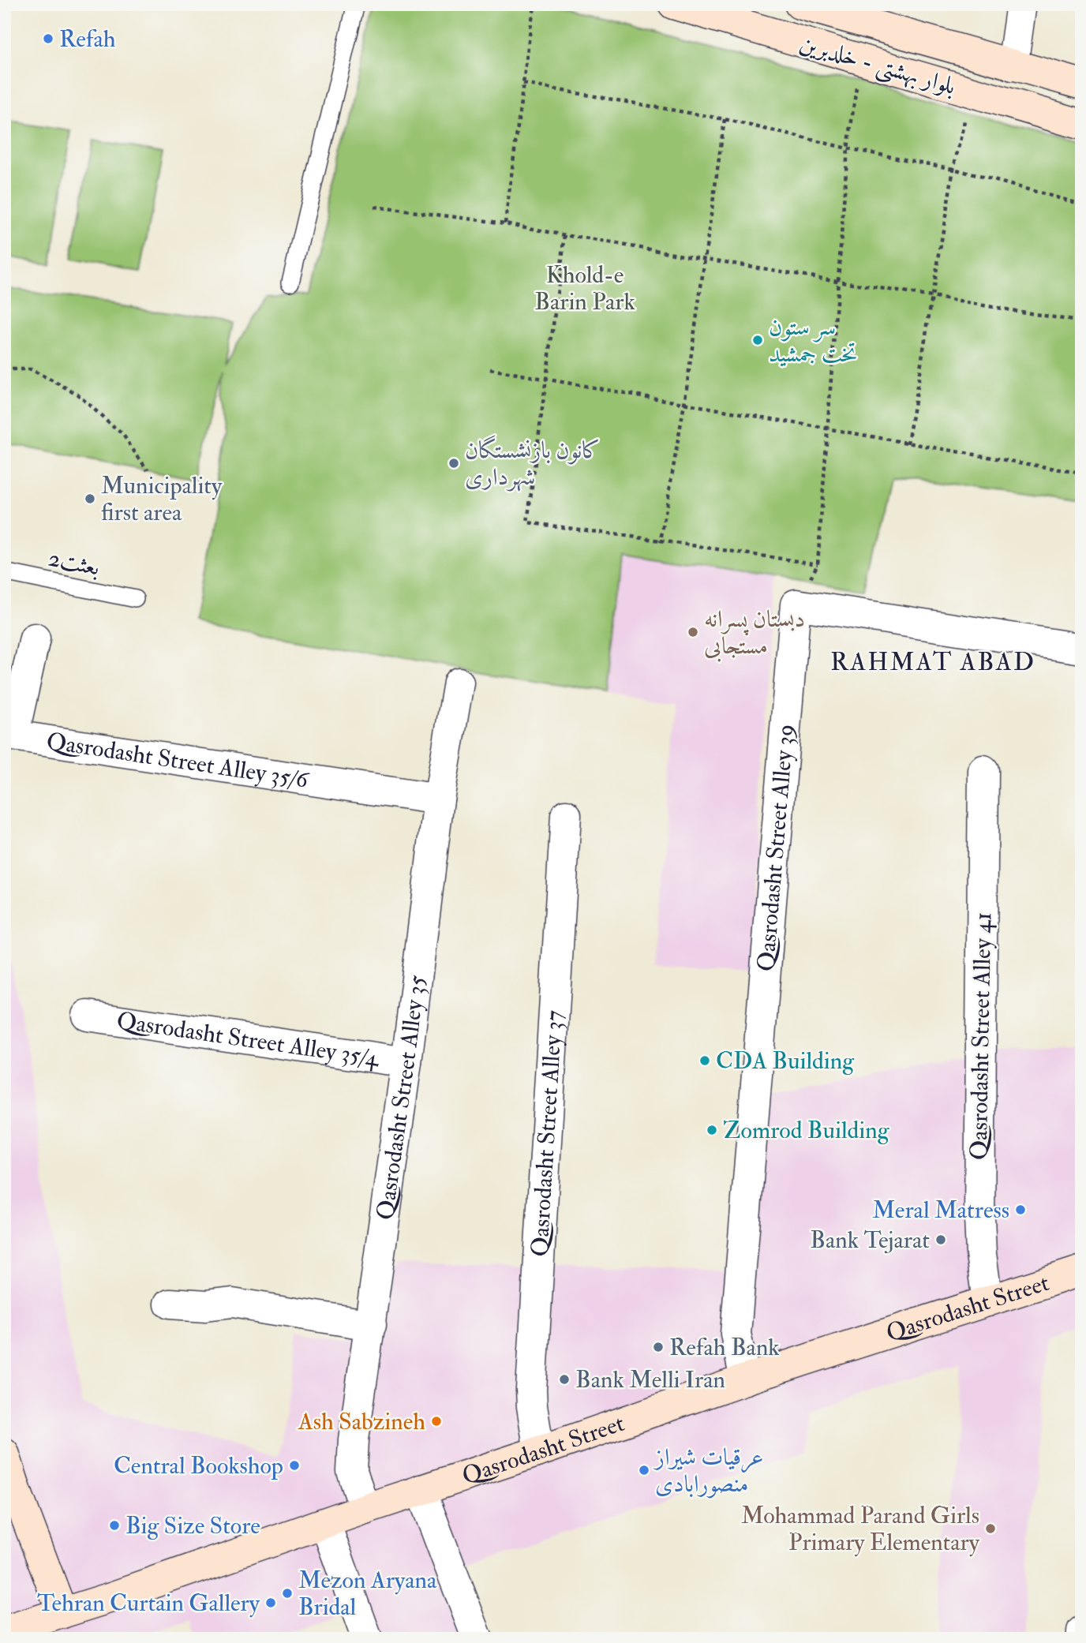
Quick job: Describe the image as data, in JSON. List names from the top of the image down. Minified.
{"streets":{"main road":["بلوار بهشتی - خلدبرین","Qasrodasht Street"],"street":["Qasrodasht Street Alley 35/6","Qasrodasht Street Alley 39","Qasrodasht Street Alley 41","Qasrodasht Street Alley 35/4","Qasrodasht Street Alley 35","Qasrodasht Street Alley 37"],"lane":["2بعثت"]},"crossings":[["Qasrodasht Street Alley 35/6","Qasrodasht Street Alley 35"],["Qasrodasht Street Alley 39","Qasrodasht Street"],["Qasrodasht Street Alley 41","Qasrodasht Street"],["Qasrodasht Street Alley 35/4","Qasrodasht Street Alley 35"],["Qasrodasht Street Alley 35","Qasrodasht Street"],["Qasrodasht Street Alley 37","Qasrodasht Street"]],"districts":["RAHMAT ABAD"],"parks":["Khold-e Barin Park"],"places":["Refah","سر ستون تخت جمشید","کانون بازنشستگان شهرداری","Municipality first area","دبستان پسرانه مستجابی","CDA Building","Zomrod Building","Meral Matress","Bank Tejarat","Refah Bank","Bank Melli Iran","Ash Sabzineh","Central Bookshop","عرقیات شیراز منصورابادی","Big Size Store","Mohammad Parand Girls Primary Elementary","Mezon Aryana Bridal","Tehran Curtain Gallery"]}
